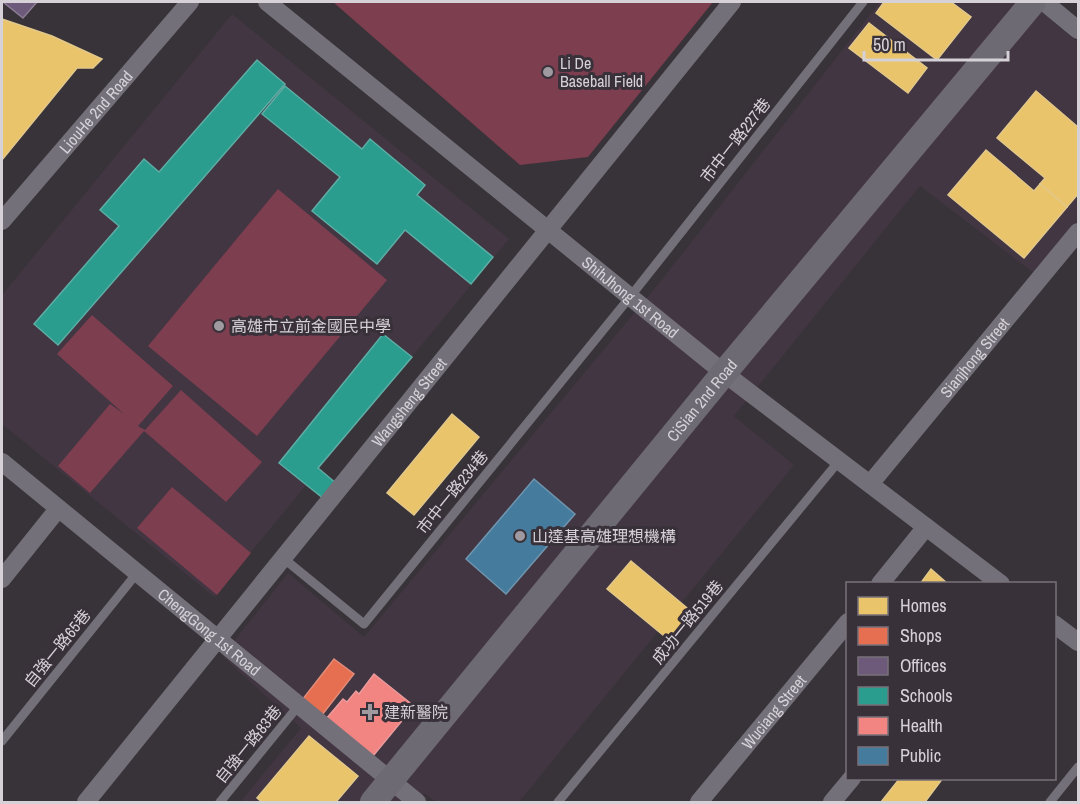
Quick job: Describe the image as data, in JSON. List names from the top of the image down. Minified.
{"streets":{"street":["LiouHe 2nd Road","ShihJhong 1st Road","Sianjhong Street","CiSian 2nd Road","Wangsheng Street","ChengGong 1st Road","Wuciang Street"],"lane":["市中一路227巷","市中一路234巷","成功一路519巷","自強一路65巷","自強一路83巷"]},"crossings":[["市中一路227巷","ShihJhong 1st Road"],["市中一路227巷","市中一路234巷"],["ShihJhong 1st Road","Sianjhong Street"],["ShihJhong 1st Road","CiSian 2nd Road"],["ShihJhong 1st Road","Wangsheng Street"],["ShihJhong 1st Road","市中一路234巷"],["ShihJhong 1st Road","成功一路519巷"],["CiSian 2nd Road","ChengGong 1st Road"],["Wangsheng Street","市中一路234巷"],["Wangsheng Street","ChengGong 1st Road"],["ChengGong 1st Road","自強一路65巷"],["ChengGong 1st Road","自強一路83巷"]],"places":{"other":["Li De Baseball Field","高雄市立前金國民中學","山達基高雄理想機構"],"health":["建新醫院"]},"legend":["Homes","Shops","Offices","Schools","Health","Public"],"scale_bar":"50 m"}
